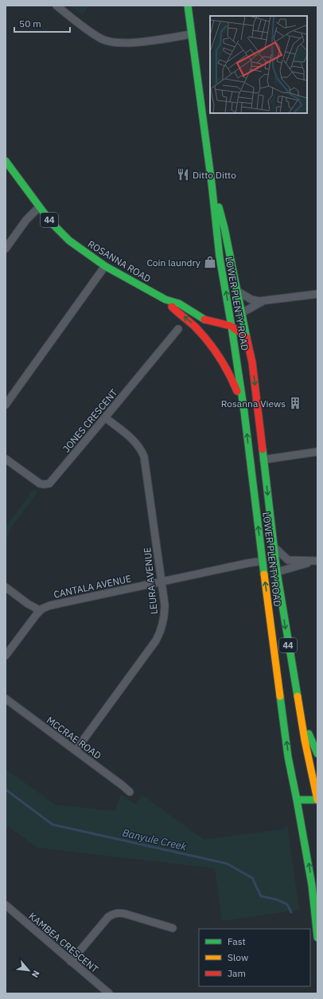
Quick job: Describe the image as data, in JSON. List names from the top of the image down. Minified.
{"streets":{"main road":["44","ROSANNA ROAD","LOWER PLENTY ROAD"],"street":["JONES CRESCENT","LEURA AVENUE","CANTALA AVENUE","MCCRAE ROAD","KAMBEA CRESCENT"]},"crossings":[["ROSANNA ROAD","LOWER PLENTY ROAD"],["LOWER PLENTY ROAD","CANTALA AVENUE"],["JONES CRESCENT","LEURA AVENUE"],["LEURA AVENUE","CANTALA AVENUE"],["LEURA AVENUE","MCCRAE ROAD"]],"water":["Banyule Creek"],"places":{"restaurant":["Ditto Ditto"],"shop":["Coin laundry"],"building":["Rosanna Views"]},"legend":["Fast","Slow","Jam"],"scale_bar":"50 m","north":"bottom right"}
